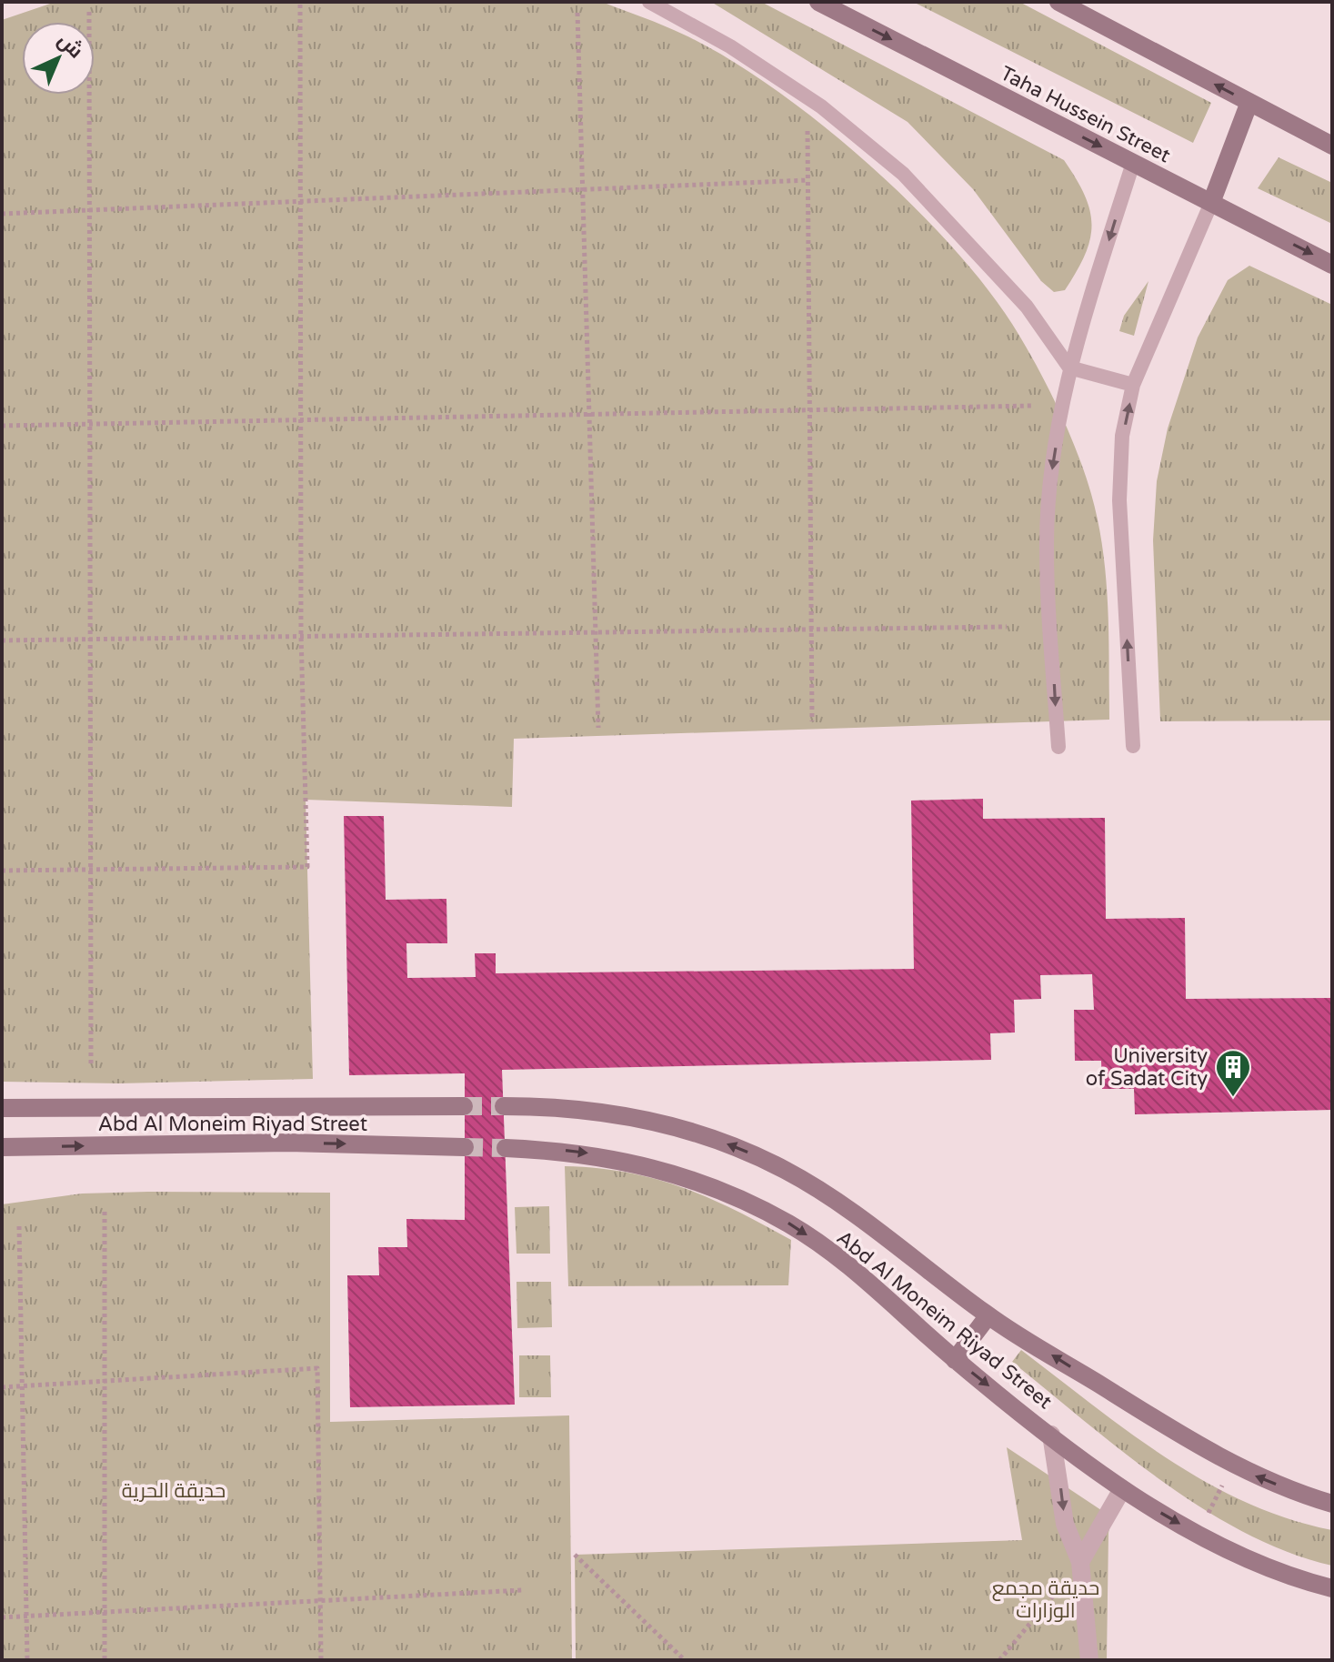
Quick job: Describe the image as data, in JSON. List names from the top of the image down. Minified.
{"streets":{"street":["Taha Hussein Street","Abd Al Moneim Riyad Street"]},"parks":["حديقة الحرية","حديقة مجمع الوزارات"],"places":{"building":["University of Sadat City"]},"north":"top right"}
